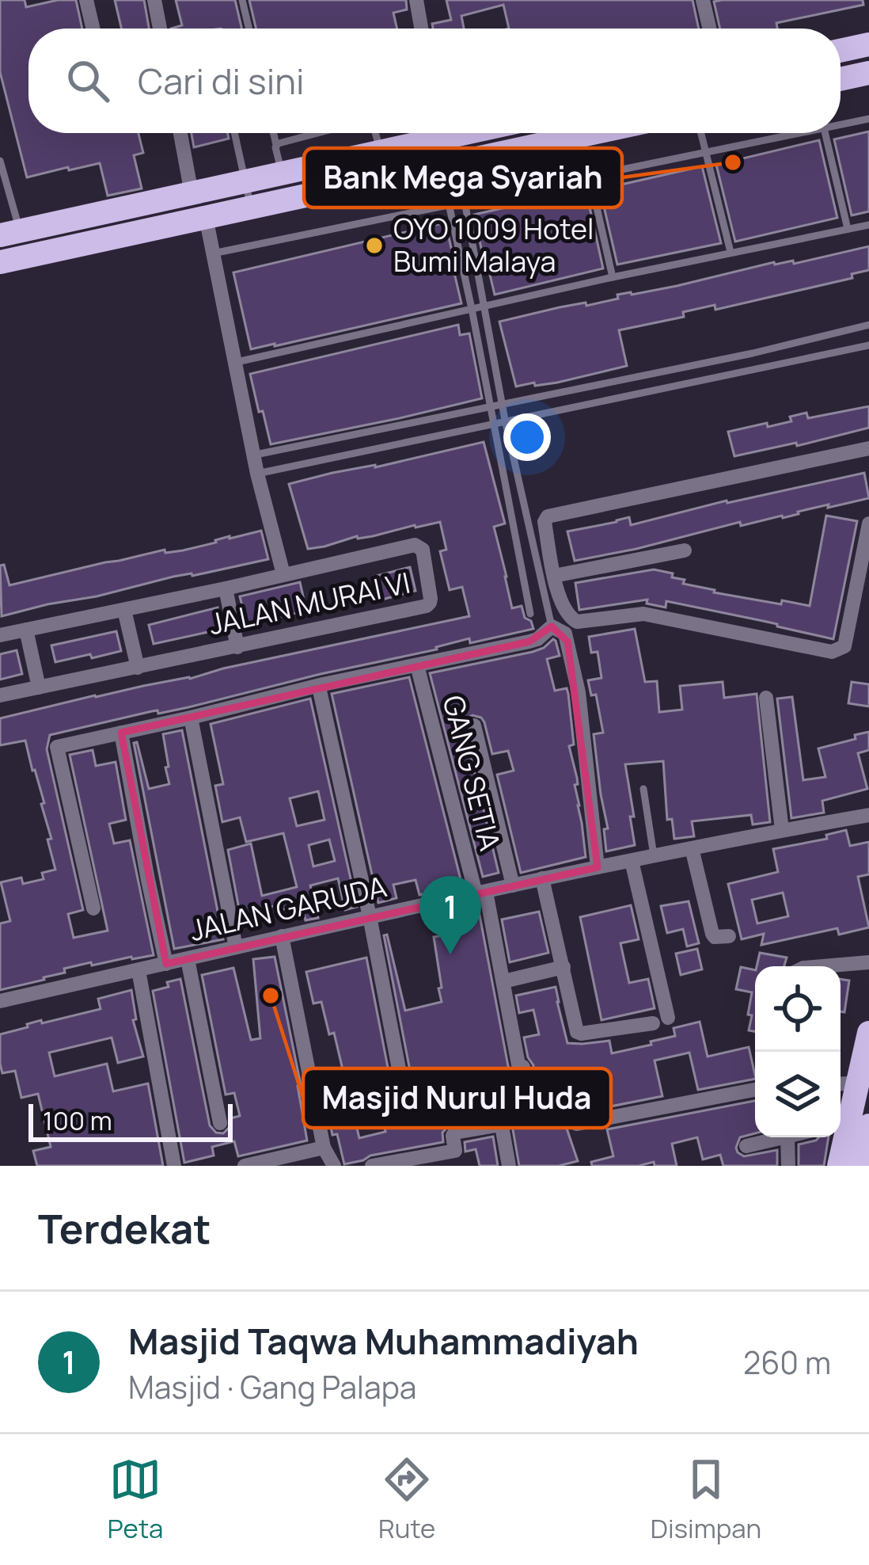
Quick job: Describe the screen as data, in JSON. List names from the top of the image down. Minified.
{"streets":{"street":["JALAN MURAI VI","GANG SETIA","JALAN GARUDA"]},"crossings":[["GANG SETIA","JALAN GARUDA"]],"places":["Bank Mega Syariah","OYO 1009 Hotel Bumi Malaya","Masjid Nurul Huda"],"scale_bar":"100 m","page":{"search":"Cari di sini","pins":"1","scale":"100 m","heading":"Terdekat","list":[{"mark":"1","name":"Masjid Taqwa Muhammadiyah","note":"Masjid · Gang Palapa","value":"260 m"}],"nav":["Peta","Rute","Disimpan"]}}
